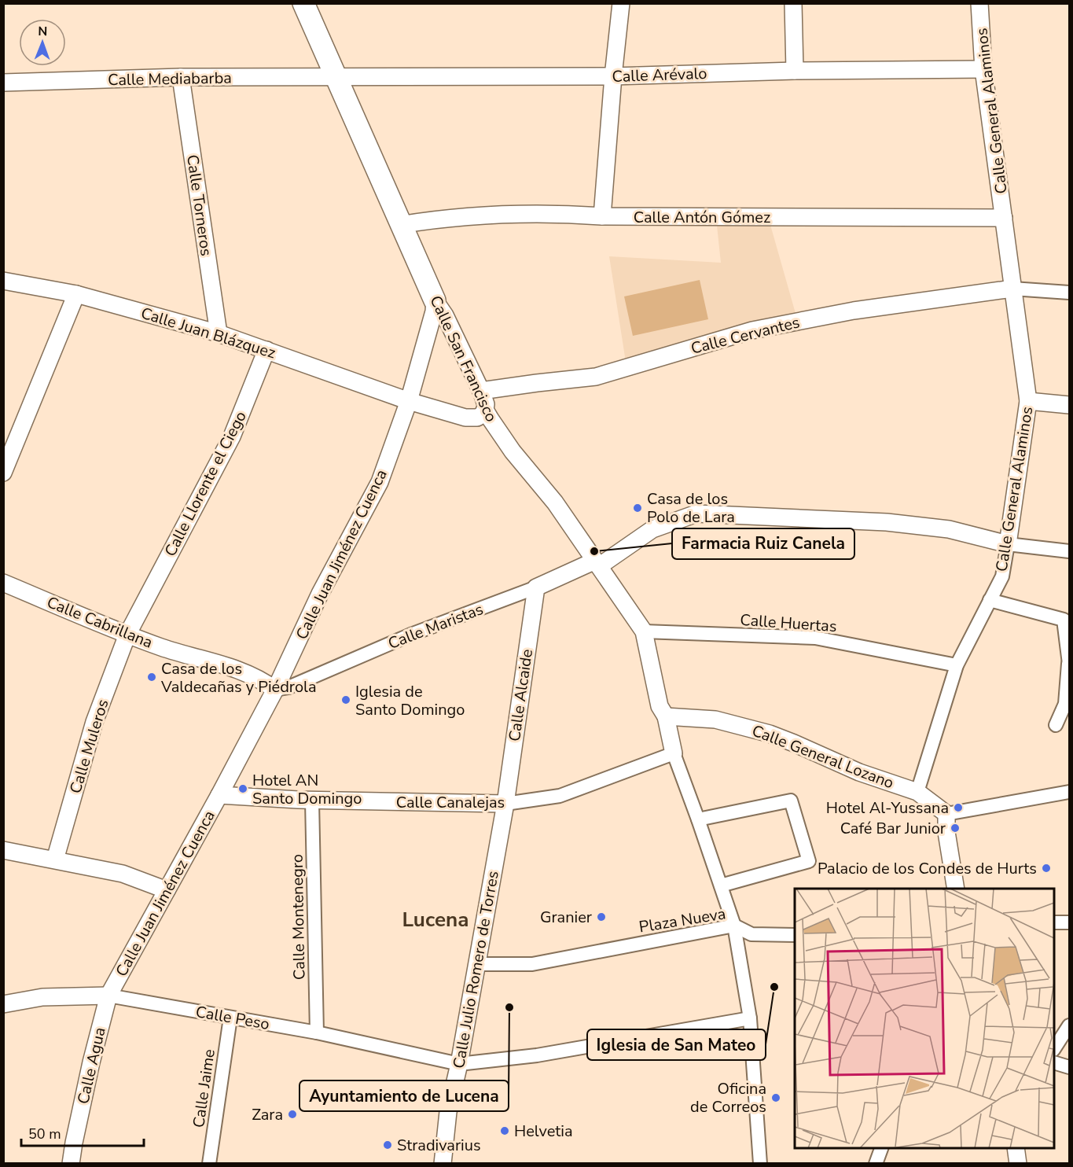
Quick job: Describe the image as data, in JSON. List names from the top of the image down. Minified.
{"streets":{"street":["Calle Arévalo","Calle Mediabarba","Calle General Alaminos","Calle Torneros","Calle Antón Gómez","Calle Juan Blázquez","Calle Cervantes","Calle San Francisco","Calle Llorente el Ciego","Calle Juan Jiménez Cuenca","Calle Cabrillana","Calle Huertas","Calle Maristas","Calle Alcaide","Calle Muleros","Calle General Lozano","Calle Canalejas","Calle Montenegro","Plaza Nueva","Calle Julio Romero de Torres","Calle Peso","Calle Agua","Calle Jaime"]},"crossings":[["Calle Arévalo","Calle Mediabarba"],["Calle Arévalo","Calle General Alaminos"],["Calle Arévalo","Calle San Francisco"],["Calle Mediabarba","Calle Torneros"],["Calle Mediabarba","Calle San Francisco"],["Calle General Alaminos","Calle Antón Gómez"],["Calle General Alaminos","Calle Cervantes"],["Calle General Alaminos","Calle Huertas"],["Calle General Alaminos","Calle Maristas"],["Calle General Alaminos","Calle General Lozano"],["Calle Torneros","Calle Juan Blázquez"],["Calle Antón Gómez","Calle San Francisco"],["Calle Juan Blázquez","Calle San Francisco"],["Calle Juan Blázquez","Calle Llorente el Ciego"],["Calle Juan Blázquez","Calle Juan Jiménez Cuenca"],["Calle Cervantes","Calle San Francisco"],["Calle San Francisco","Calle Juan Jiménez Cuenca"],["Calle San Francisco","Calle Huertas"],["Calle San Francisco","Calle Maristas"],["Calle San Francisco","Calle General Lozano"],["Calle San Francisco","Calle Canalejas"],["Calle Llorente el Ciego","Calle Cabrillana"],["Calle Llorente el Ciego","Calle Muleros"],["Calle Juan Jiménez Cuenca","Calle Cabrillana"],["Calle Juan Jiménez Cuenca","Calle Maristas"],["Calle Juan Jiménez Cuenca","Calle Canalejas"],["Calle Juan Jiménez Cuenca","Calle Peso"],["Calle Juan Jiménez Cuenca","Calle Agua"],["Calle Cabrillana","Calle Maristas"],["Calle Cabrillana","Calle Muleros"],["Calle Maristas","Calle Alcaide"],["Calle Alcaide","Calle Canalejas"],["Calle Alcaide","Calle Julio Romero de Torres"],["Calle Canalejas","Calle Montenegro"],["Calle Canalejas","Calle Julio Romero de Torres"],["Calle Montenegro","Calle Peso"],["Plaza Nueva","Calle Julio Romero de Torres"],["Calle Julio Romero de Torres","Calle Peso"],["Calle Peso","Calle Agua"],["Calle Peso","Calle Jaime"]],"districts":["Lucena"],"places":["Casa de los Polo de Lara","Farmacia Ruiz Canela","Casa de los Valdecañas y Piédrola","Iglesia de Santo Domingo","Hotel AN Santo Domingo","Hotel Al-Yussana","Café Bar Junior","Palacio de los Condes de Hurts","Granier","Iglesia de San Mateo","Ayuntamiento de Lucena","Oficina de Correos","Zara","Helvetia","Stradivarius"],"scale_bar":"50 m","north":"top"}
